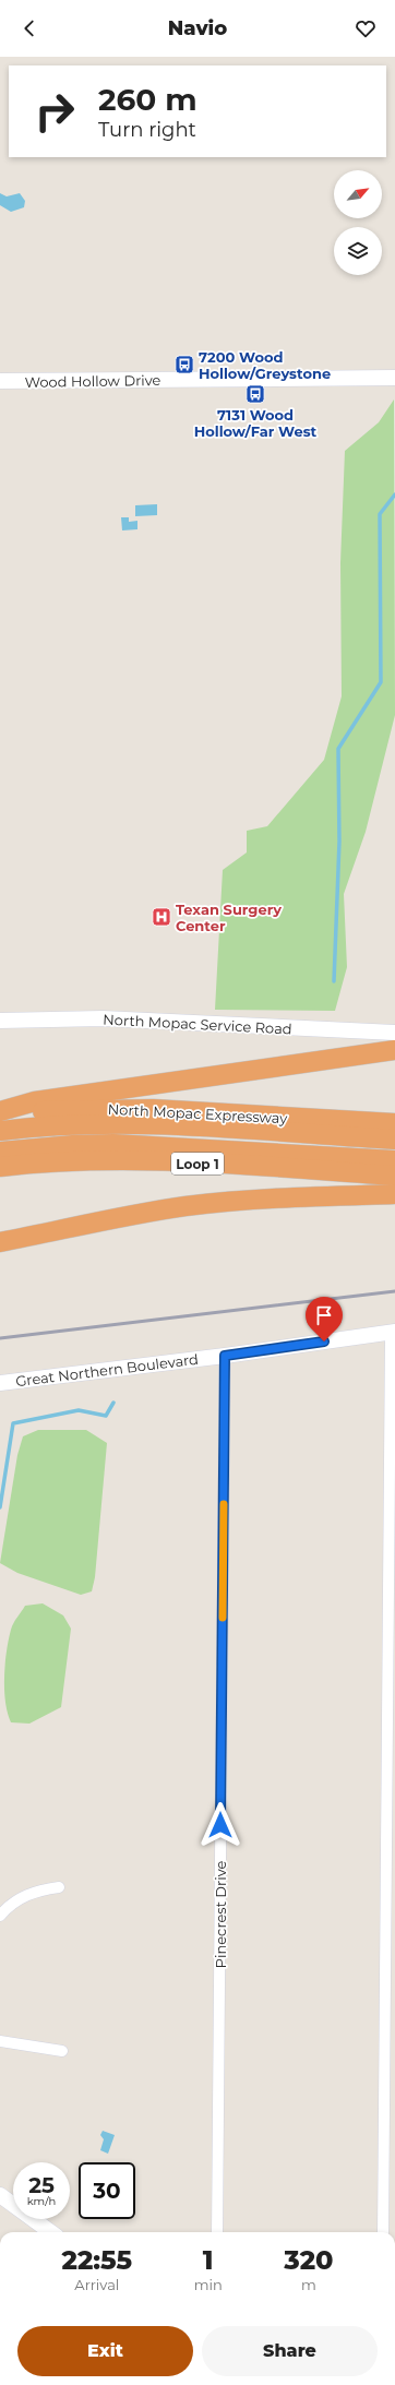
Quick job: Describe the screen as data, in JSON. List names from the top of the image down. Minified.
{"streets":{"highway":["North Mopac Expressway","Loop 1"],"street":["Wood Hollow Drive","North Mopac Service Road","Great Northern Boulevard","Pinecrest Drive"]},"crossings":[["Great Northern Boulevard","Pinecrest Drive"]],"places":{"bus stop":["7200 Wood Hollow/Greystone","7131 Wood Hollow/Far West"],"hospital":["Texan Surgery Center"]},"north":"top right","page":{"header":"Navio","turn":["260 m","Turn right"],"speed":"25 km/h","limit":"30","eta":["22:55","Arrival","1","min","320","m"],"buttons":["Exit","Share"]}}
